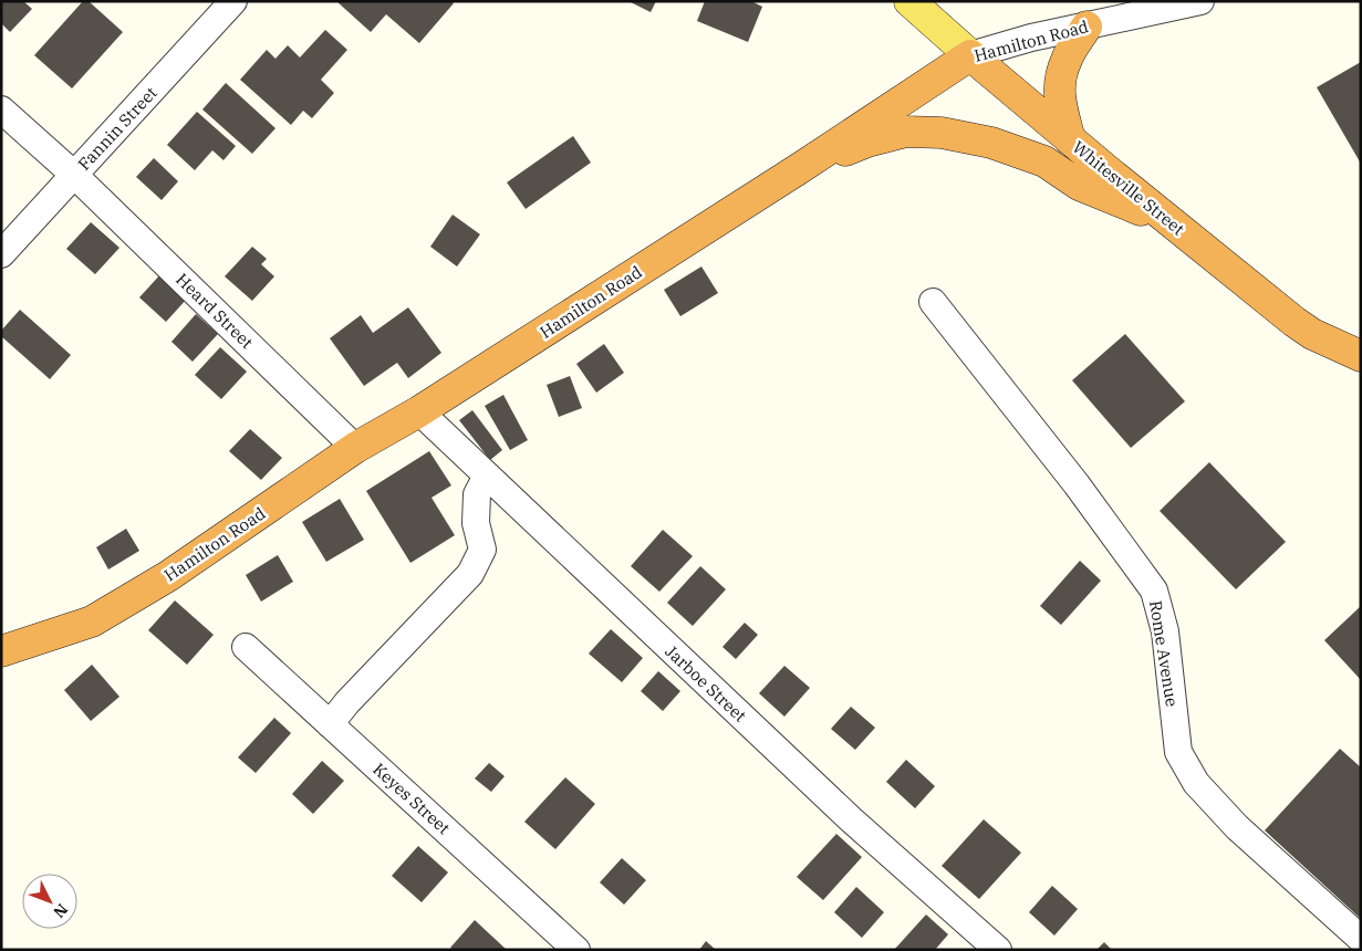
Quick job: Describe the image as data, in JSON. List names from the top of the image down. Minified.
{"streets":{"highway":["Hamilton Road","Whitesville Street"],"street":["Fannin Street","Heard Street","Rome Avenue","Jarboe Street","Keyes Street"]},"crossings":[["Hamilton Road","Whitesville Street"],["Hamilton Road","Heard Street"],["Hamilton Road","Jarboe Street"],["Fannin Street","Heard Street"]],"north":"bottom right"}
